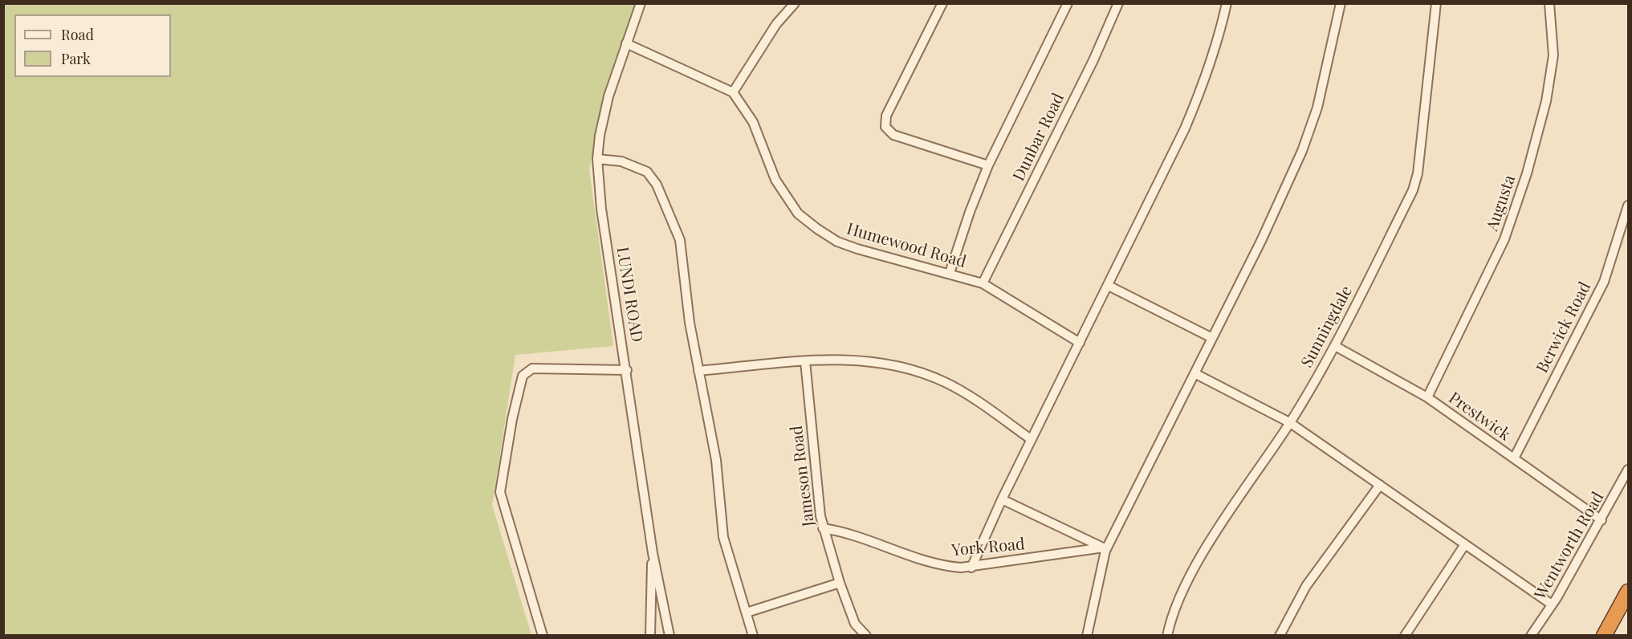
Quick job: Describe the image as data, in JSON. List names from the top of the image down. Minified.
{"streets":{"street":["Dunbar Road","Augusta","Humewood Road","LUNDI ROAD","Sunningdale","Berwick Road","Prestwick","Jameson Road","Wentworth Road","York Road"]},"crossings":[["Dunbar Road","Humewood Road"],["Augusta","Prestwick"],["Sunningdale","Prestwick"],["Berwick Road","Prestwick"],["Prestwick","Wentworth Road"],["Jameson Road","York Road"]],"legend":["Road","Park"]}
